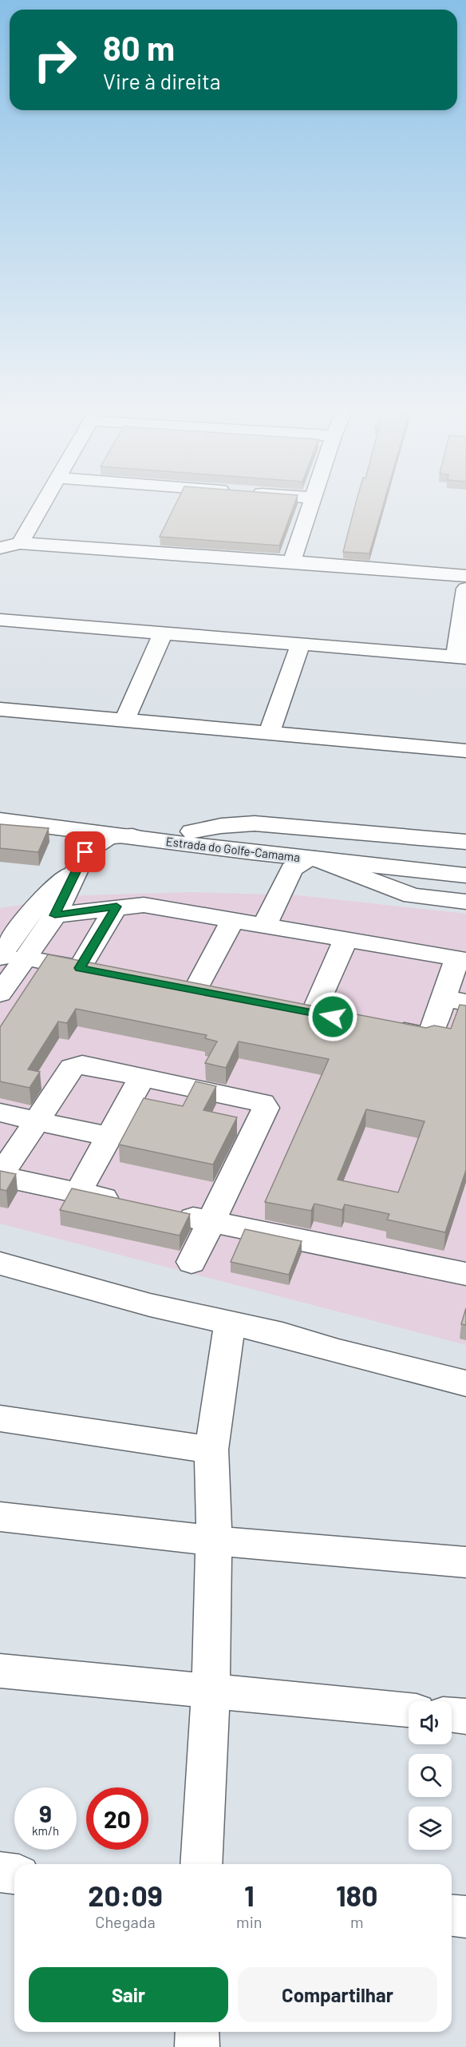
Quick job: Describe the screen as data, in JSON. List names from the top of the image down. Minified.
{"streets":{"main road":["Estrada do Golfe-Camama"]},"page":{"turn":["80 m","Vire à direita"],"speed":"9 km/h","limit":"20","eta":["20:09","Chegada","1","min","180","m"],"buttons":["Sair","Compartilhar"]}}
